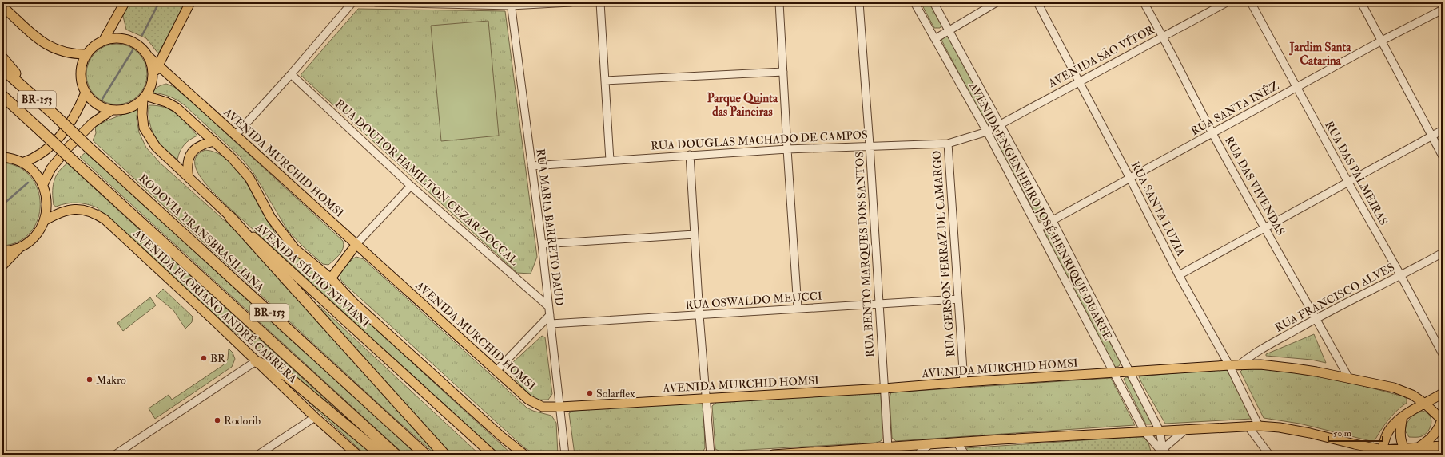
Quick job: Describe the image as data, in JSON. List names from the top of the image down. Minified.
{"streets":{"highway":["BR-153","RODOVIA TRANSBRASILIANA"],"main road":["AVENIDA MURCHID HOMSI","AVENIDA SÍLVIO NEVIANI","AVENIDA FLORIANO ANDRÉ CABRERA"],"street":["AVENIDA SÃO VÍTOR","RUA SANTA INÊZ","RUA DOUGLAS MACHADO DE CAMPOS","RUA DAS PALMEIRAS","RUA DOUTOR HAMILTON CEZAR ZOCCAL","RUA DAS VIVENDAS","RUA SANTA LUZIA","AVENIDA ENGENHEIRO JOSÉ HENRIQUE DUARTE","RUA MARIA BARRETO DAUD","RUA GERSON FERRAZ DE CAMARGO","RUA BENTO MARQUES DOS SANTOS","RUA FRANCISCO ALVES","RUA OSWALDO MEUCCI"]},"crossings":[["AVENIDA SÃO VÍTOR","RUA DOUGLAS MACHADO DE CAMPOS"],["AVENIDA SÃO VÍTOR","RUA DAS VIVENDAS"],["AVENIDA SÃO VÍTOR","RUA SANTA LUZIA"],["AVENIDA SÃO VÍTOR","AVENIDA ENGENHEIRO JOSÉ HENRIQUE DUARTE"],["RUA SANTA INÊZ","RUA DAS PALMEIRAS"],["RUA SANTA INÊZ","RUA DAS VIVENDAS"],["RUA SANTA INÊZ","RUA SANTA LUZIA"],["RUA SANTA INÊZ","AVENIDA ENGENHEIRO JOSÉ HENRIQUE DUARTE"],["RUA DOUGLAS MACHADO DE CAMPOS","AVENIDA ENGENHEIRO JOSÉ HENRIQUE DUARTE"],["RUA DOUGLAS MACHADO DE CAMPOS","RUA MARIA BARRETO DAUD"],["RUA DOUGLAS MACHADO DE CAMPOS","RUA GERSON FERRAZ DE CAMARGO"],["RUA DOUGLAS MACHADO DE CAMPOS","RUA BENTO MARQUES DOS SANTOS"],["AVENIDA MURCHID HOMSI","RUA DAS VIVENDAS"],["AVENIDA MURCHID HOMSI","RUA SANTA LUZIA"],["AVENIDA MURCHID HOMSI","AVENIDA ENGENHEIRO JOSÉ HENRIQUE DUARTE"],["AVENIDA MURCHID HOMSI","RUA MARIA BARRETO DAUD"],["AVENIDA MURCHID HOMSI","RUA GERSON FERRAZ DE CAMARGO"],["AVENIDA MURCHID HOMSI","RUA BENTO MARQUES DOS SANTOS"],["AVENIDA MURCHID HOMSI","AVENIDA SÍLVIO NEVIANI"],["AVENIDA MURCHID HOMSI","RUA FRANCISCO ALVES"],["RUA DAS PALMEIRAS","RUA FRANCISCO ALVES"],["RUA DOUTOR HAMILTON CEZAR ZOCCAL","RUA MARIA BARRETO DAUD"],["RUA DAS VIVENDAS","RUA FRANCISCO ALVES"],["RUA MARIA BARRETO DAUD","RUA OSWALDO MEUCCI"],["RUA GERSON FERRAZ DE CAMARGO","RUA OSWALDO MEUCCI"],["RUA BENTO MARQUES DOS SANTOS","RUA OSWALDO MEUCCI"]],"districts":["Jardim Santa Catarina","Parque Quinta das Paineiras"],"places":["BR","Makro","Solarflex","Rodorib"],"scale_bar":"50 m"}
